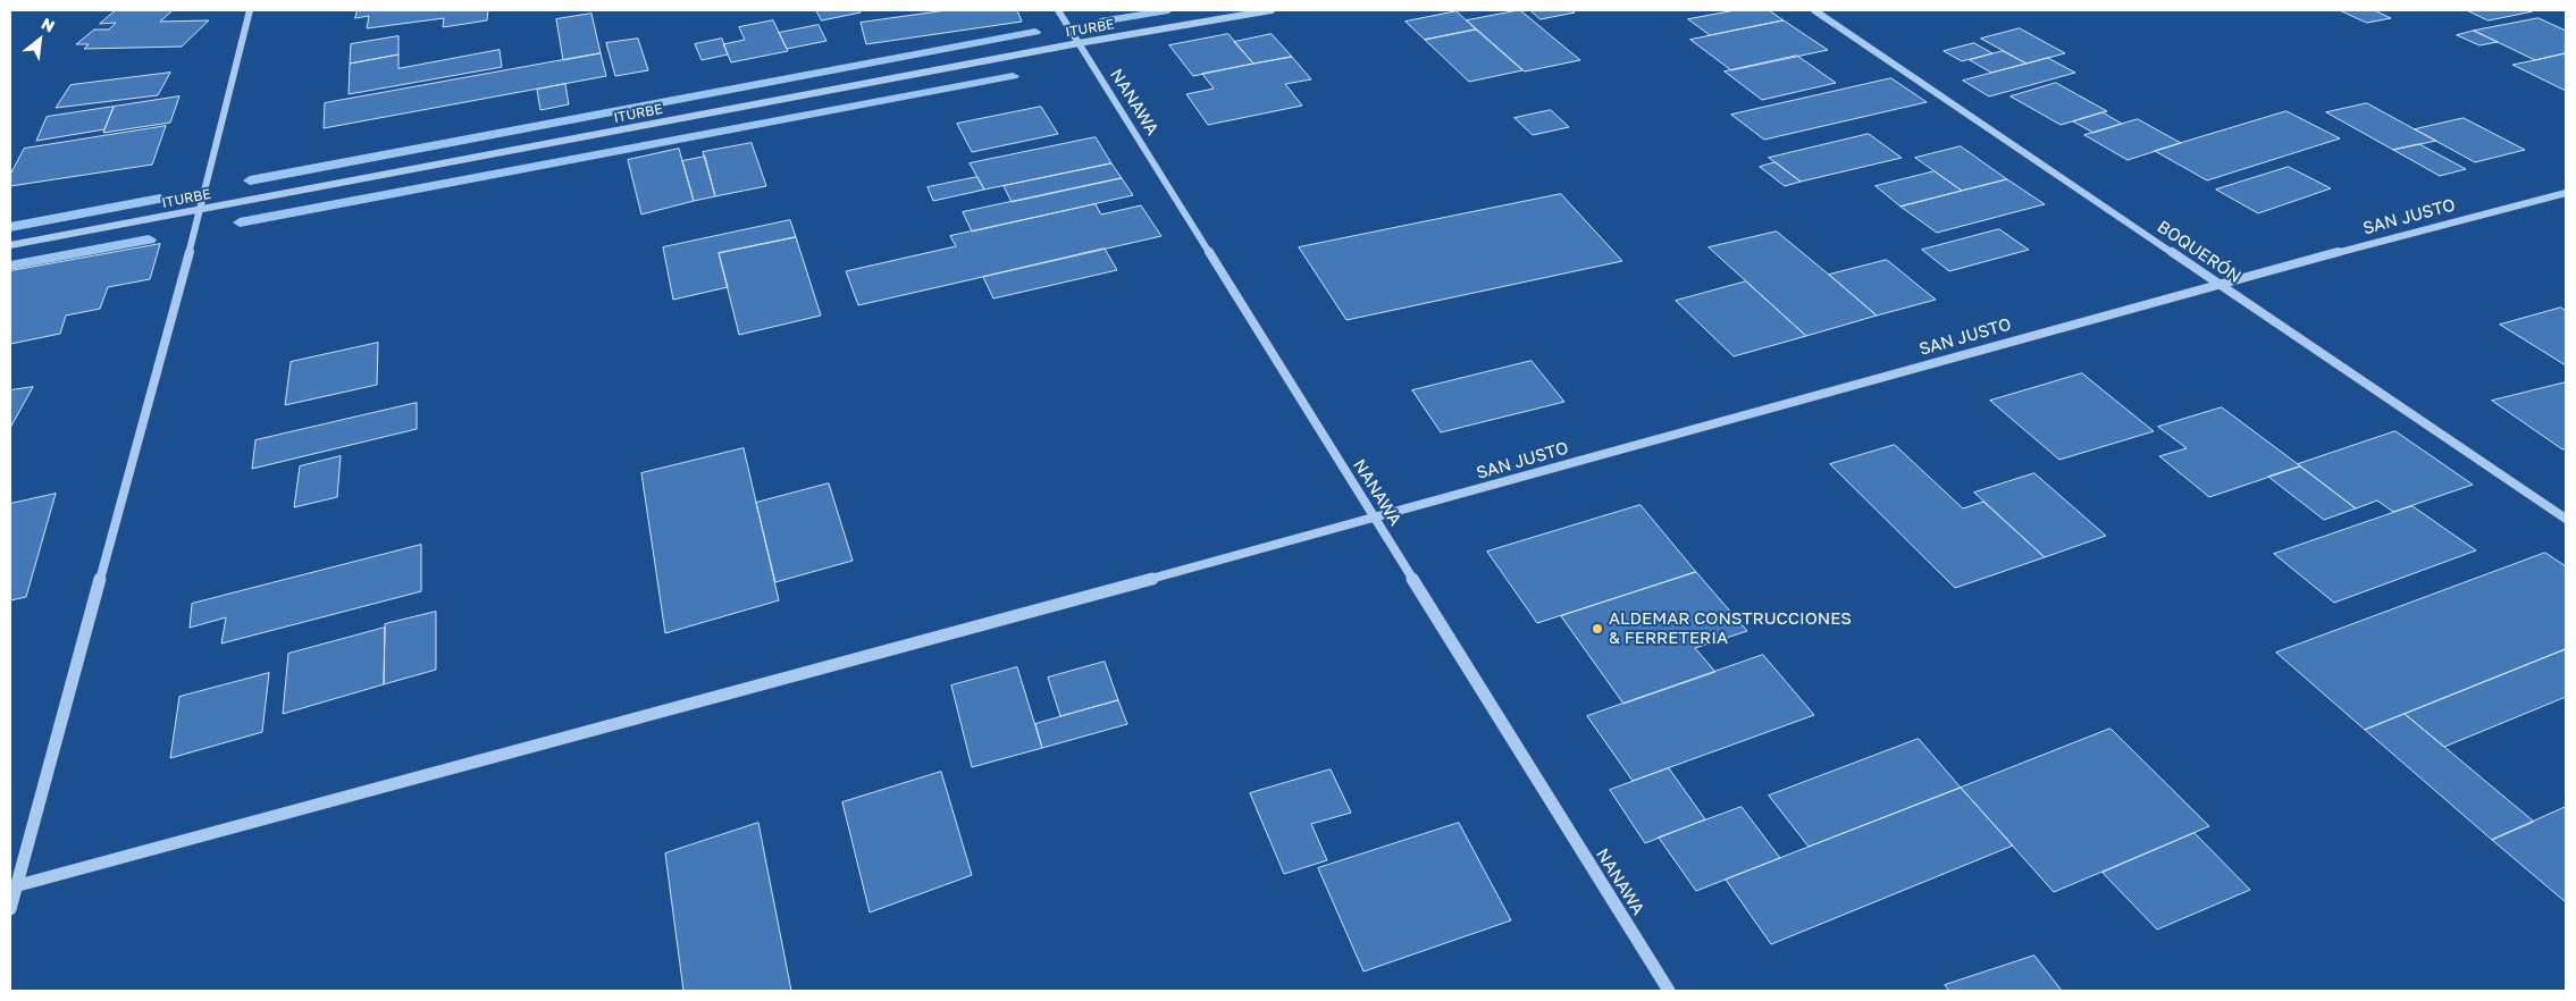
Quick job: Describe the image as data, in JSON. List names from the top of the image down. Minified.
{"streets":{"street":["ITURBE","NANAWA","SAN JUSTO","BOQUERÓN"]},"crossings":[["ITURBE","NANAWA"],["NANAWA","SAN JUSTO"],["SAN JUSTO","BOQUERÓN"]],"places":["ALDEMAR CONSTRUCCIONES & FERRETERIA"],"north":"top right"}
